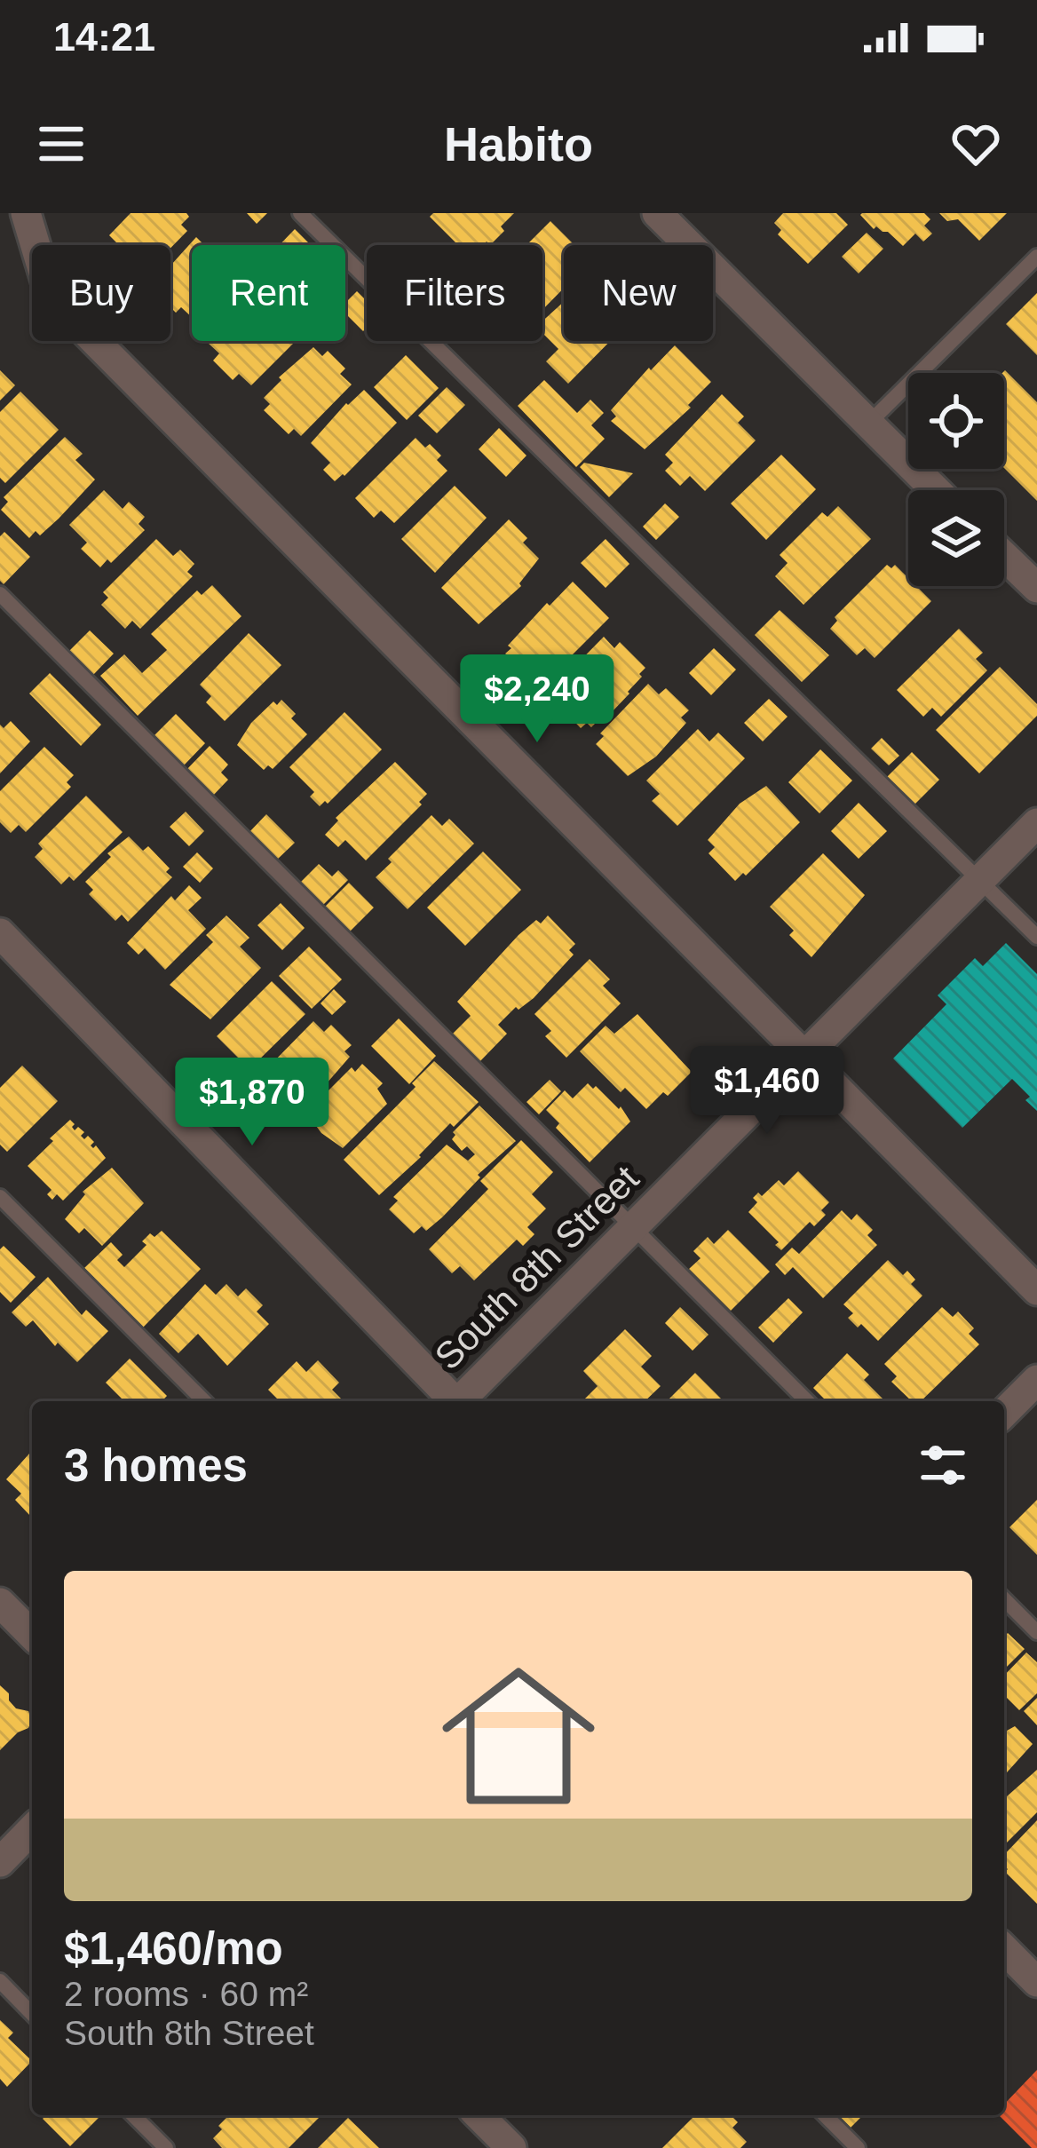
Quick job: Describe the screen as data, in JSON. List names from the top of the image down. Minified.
{"streets":{"street":["South 8th Street"]},"page":{"status":"14:21","header":"Habito","chip":["Buy","Rent","Filters","New"],"price":["$2,240","$1,460","$1,870"],"heading":"3 homes","list":[{"name":"$1,460/mo","note":"2 rooms · 60 m² · South 8th Street"}]}}
